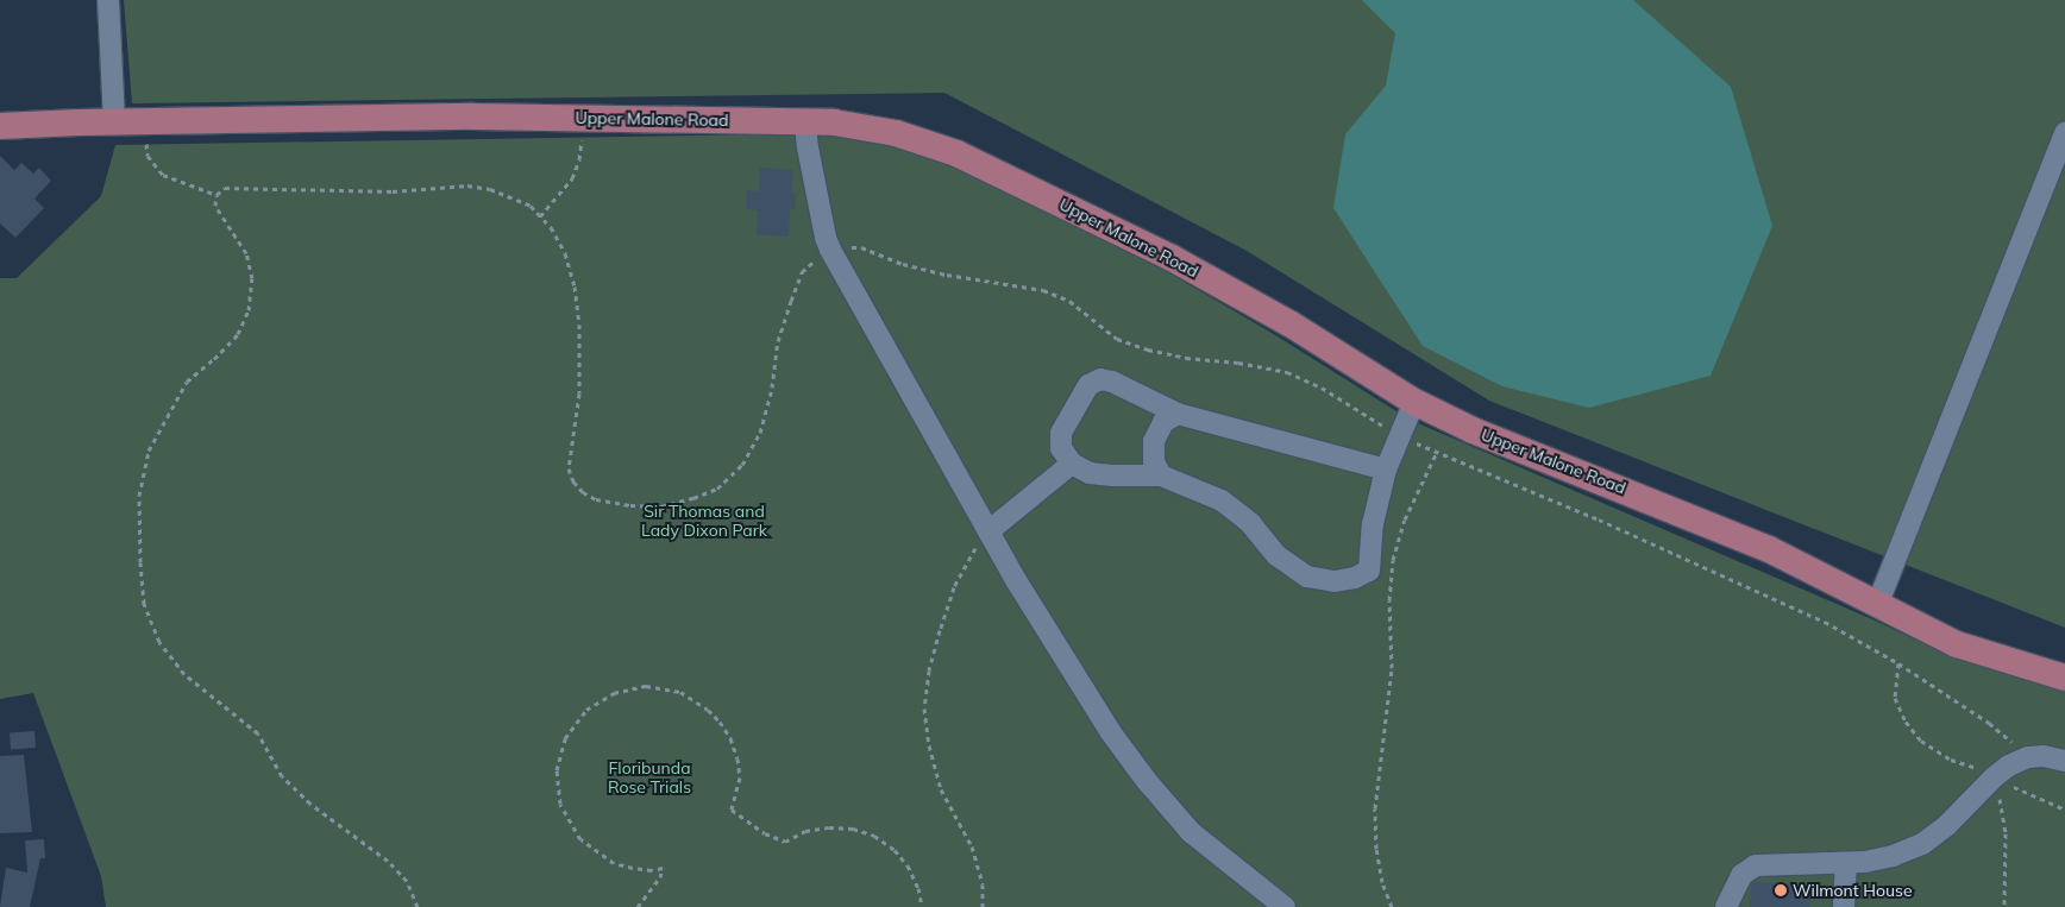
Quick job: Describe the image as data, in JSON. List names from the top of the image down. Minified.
{"streets":{"main road":["Upper Malone Road"]},"parks":["Sir Thomas and Lady Dixon Park","Floribunda Rose Trials"],"places":["Wilmont House"]}
